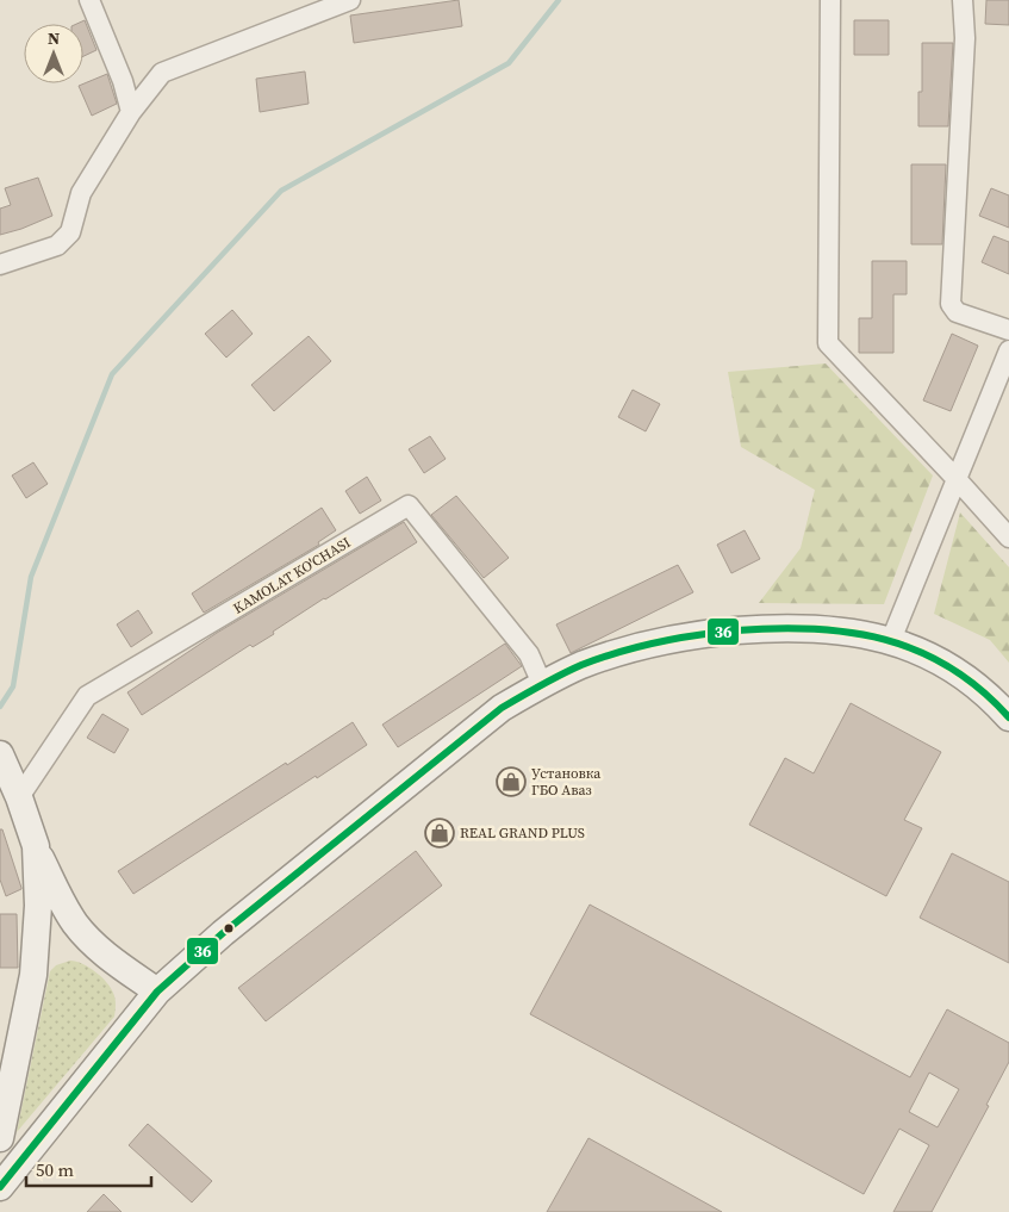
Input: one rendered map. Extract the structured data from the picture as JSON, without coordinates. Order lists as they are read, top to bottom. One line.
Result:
{"streets":{"street":["KAMOLAT KO'CHASI"]},"places":{"shop":["Установка ГБО Аваз","REAL GRAND PLUS"]},"lines":["transit line 36"],"scale_bar":"50 m","north":"top"}
